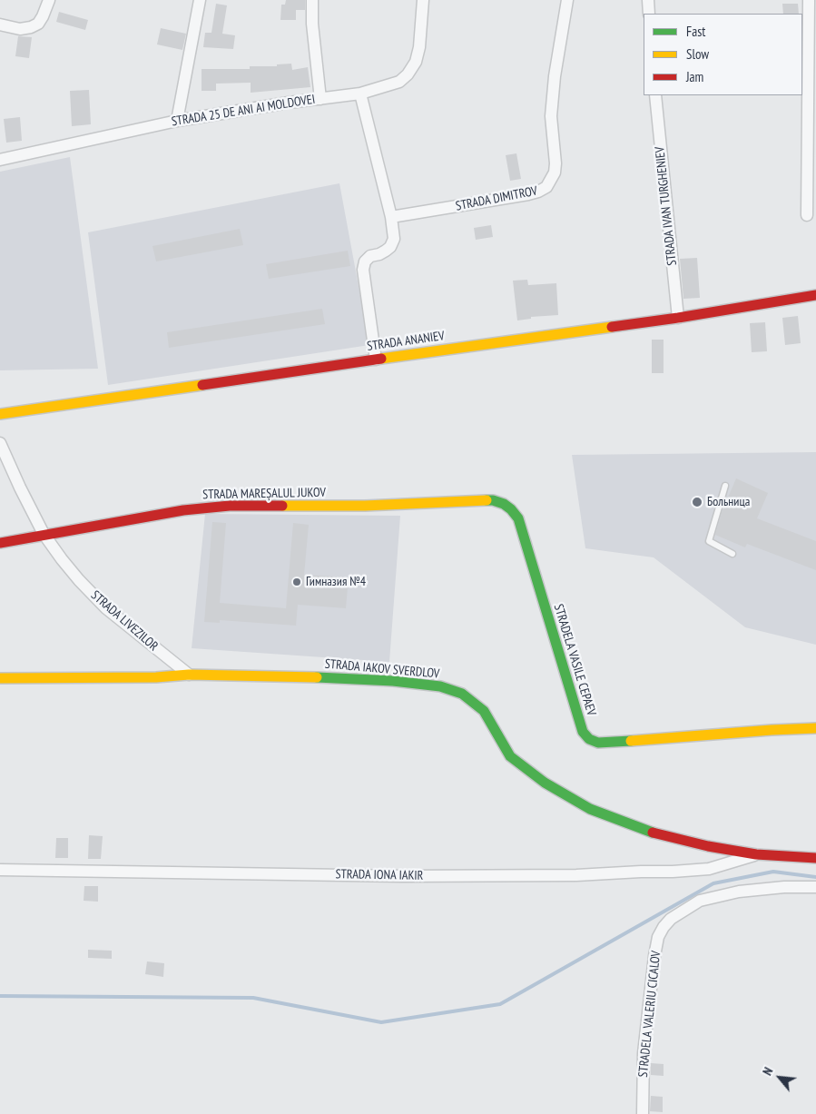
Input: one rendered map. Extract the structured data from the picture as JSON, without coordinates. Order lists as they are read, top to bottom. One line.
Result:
{"streets":{"street":["STRADA 25 DE ANI AI MOLDOVEI","STRADA DIMITROV","STRADA IVAN TURGHENIEV","STRADA ANANIEV","STRADA MAREȘALUL JUKOV","STRADA LIVEZILOR","STRADELA VASILE CEPAEV","STRADA IAKOV SVERDLOV","STRADA IONA IAKIR","STRADELA VALERIU CICALOV"]},"crossings":[["STRADA IVAN TURGHENIEV","STRADA ANANIEV"],["STRADA MAREȘALUL JUKOV","STRADA LIVEZILOR"],["STRADA MAREȘALUL JUKOV","STRADELA VASILE CEPAEV"],["STRADA LIVEZILOR","STRADA IAKOV SVERDLOV"],["STRADA IAKOV SVERDLOV","STRADA IONA IAKIR"]],"places":["Больница","Гимназия №4"],"legend":["Fast","Slow","Jam"],"north":"top left"}
